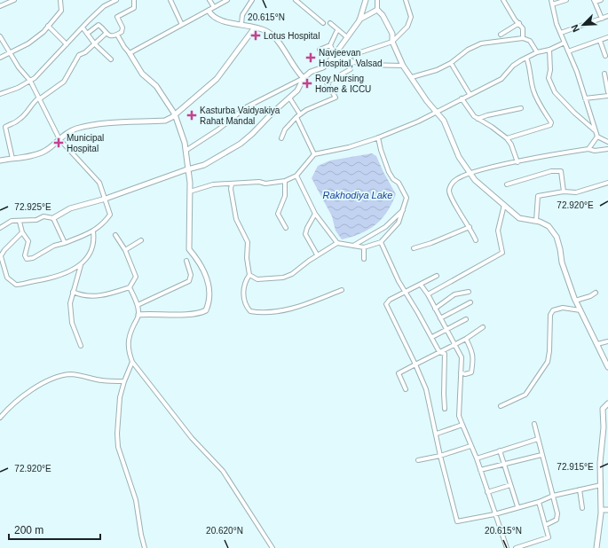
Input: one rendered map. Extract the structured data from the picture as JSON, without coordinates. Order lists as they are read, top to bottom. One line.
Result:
{"water":["Rakhodiya Lake"],"places":{"health":["Lotus Hospital","Navjeevan Hospital, Valsad","Roy Nursing Home & ICCU","Kasturba Vaidyakiya Rahat Mandal","Municipal Hospital"]},"scale_bar":"200 m","north":"bottom left","coordinates":["20.615°N","72.920°E","72.925°E","72.915°E","20.620°N"]}
